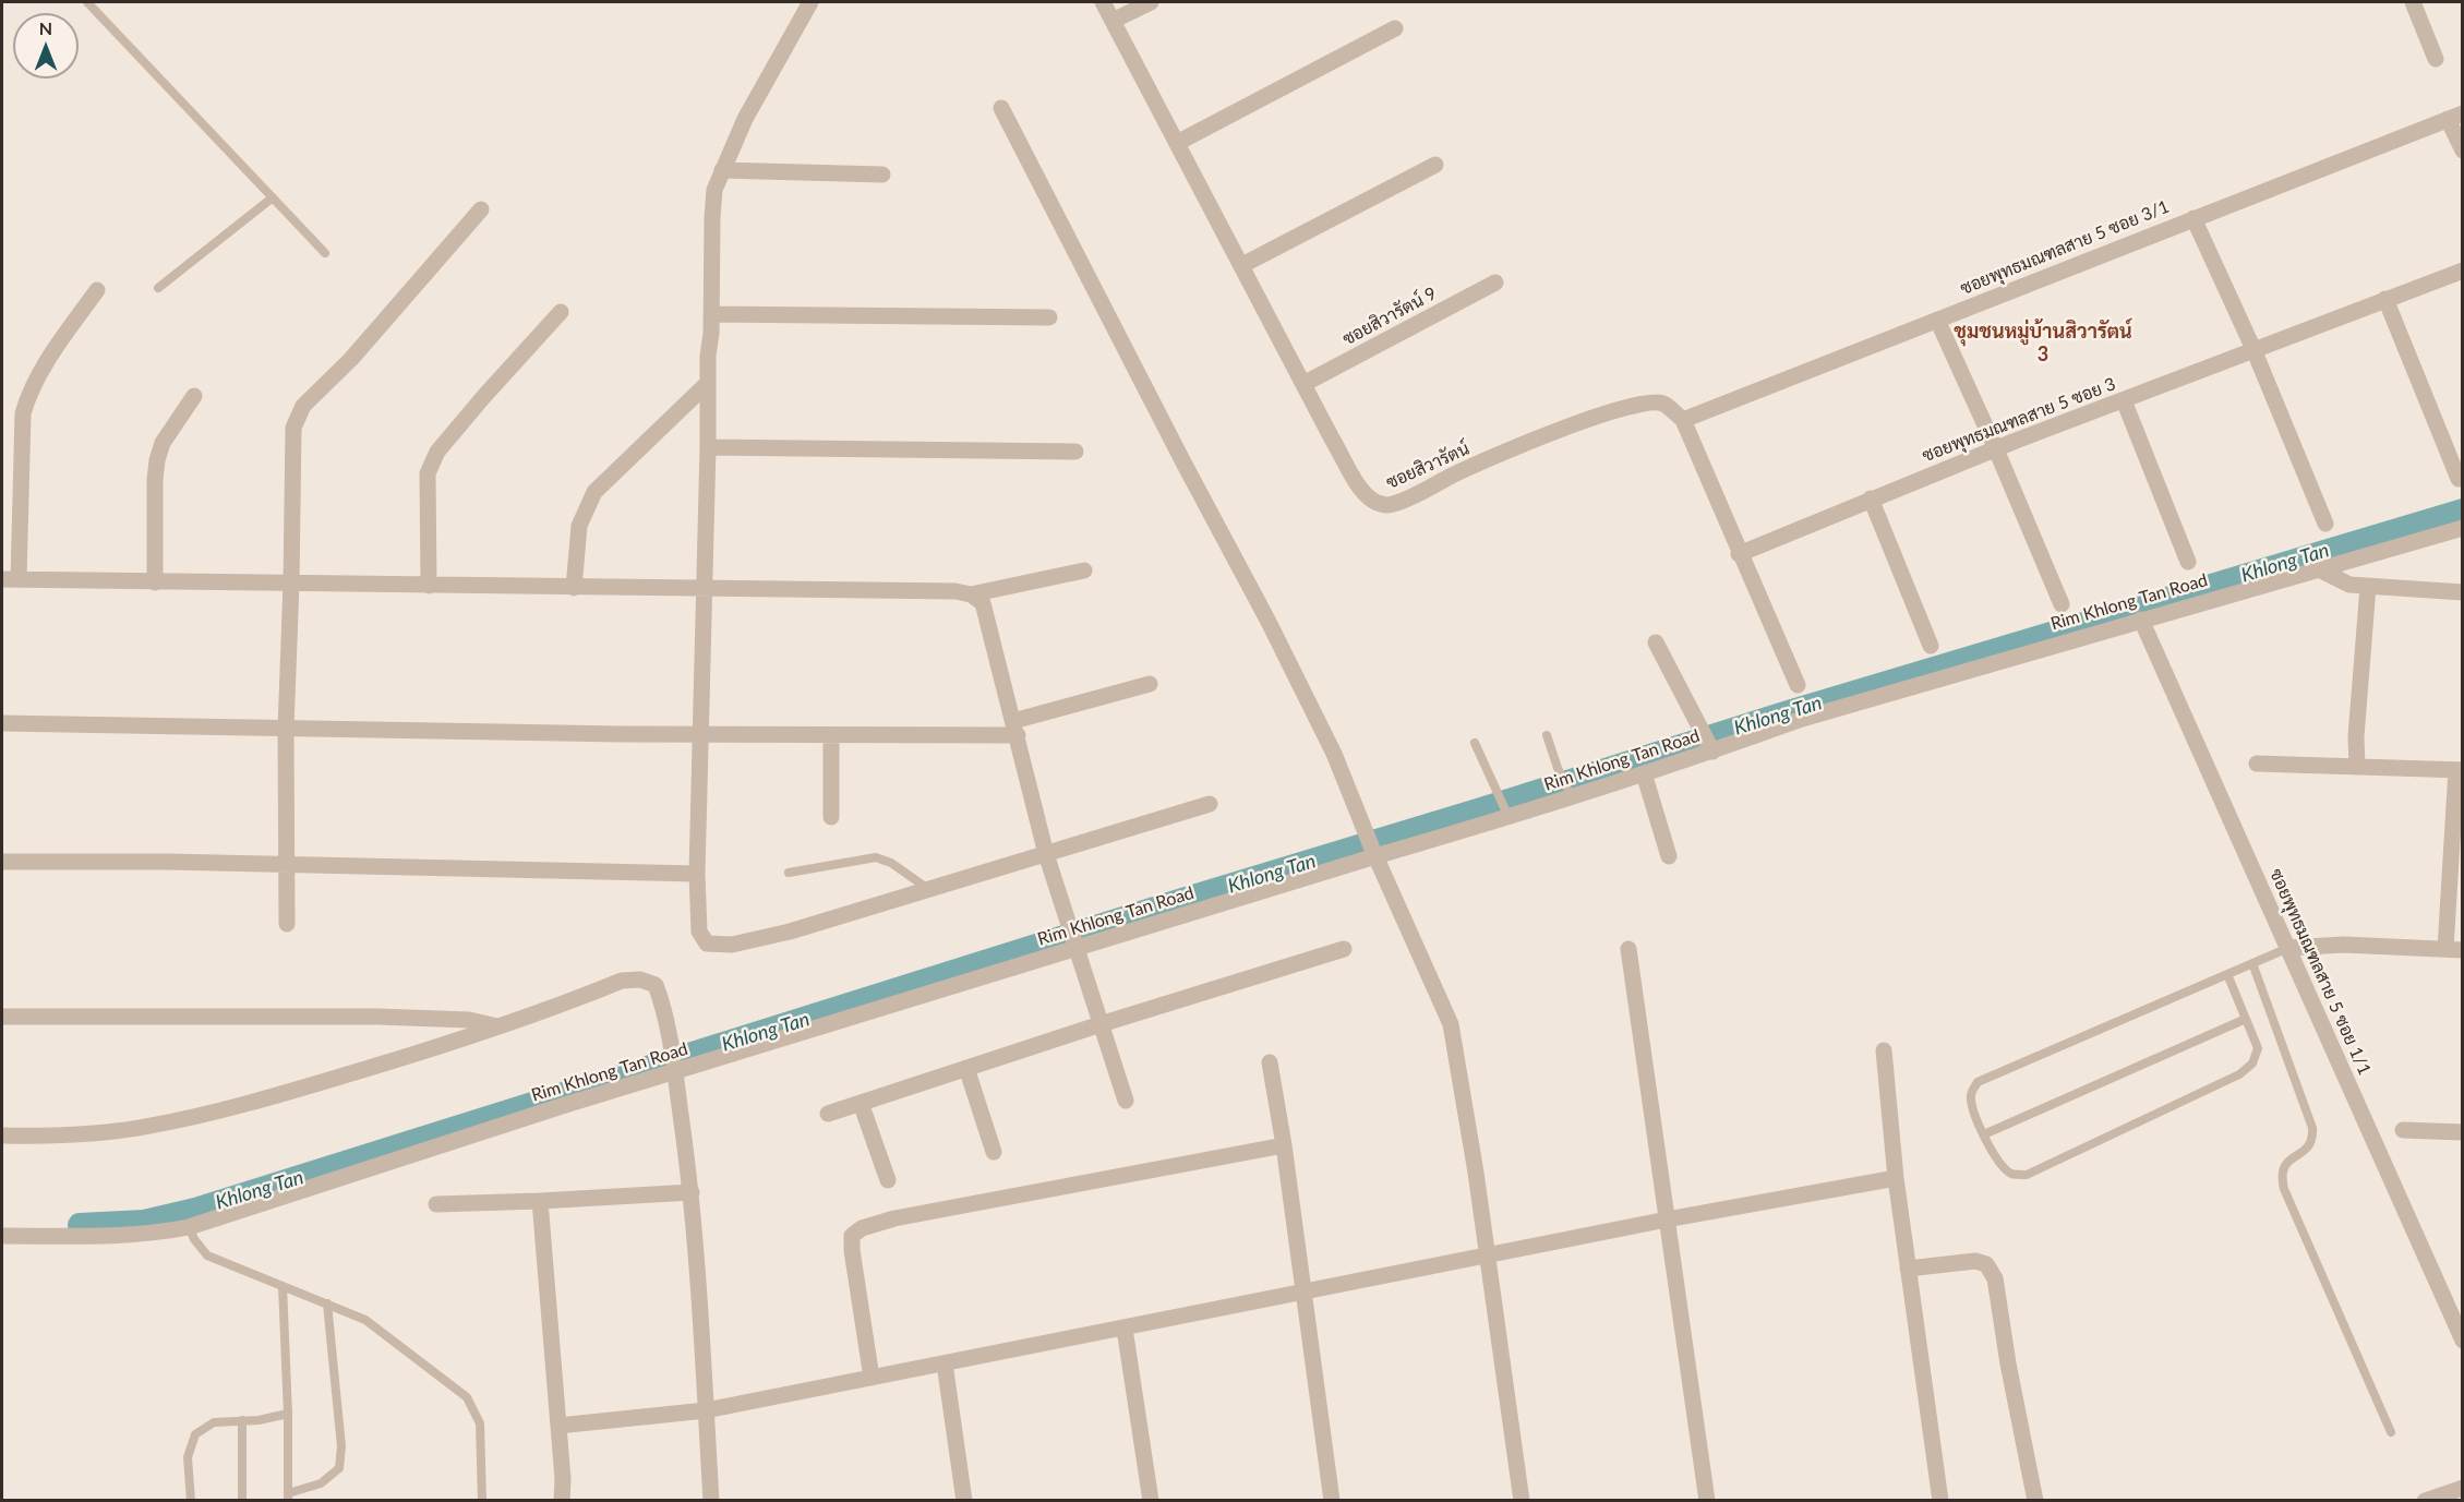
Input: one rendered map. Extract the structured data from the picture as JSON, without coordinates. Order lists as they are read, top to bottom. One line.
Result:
{"streets":{"street":["ซอยพุทธมณฑลสาย 5 ซอย 3/1","ซอยสิวารัตน์ 9","ซอยพุทธมณฑลสาย 5 ซอย 3","ซอยสิวารัตน์","Rim Khlong Tan Road","ซอยพุทธมณฑลสาย 5 ซอย 1/1"]},"crossings":[["ซอยพุทธมณฑลสาย 5 ซอย 3/1","ซอยสิวารัตน์"],["ซอยสิวารัตน์ 9","ซอยสิวารัตน์"],["Rim Khlong Tan Road","ซอยพุทธมณฑลสาย 5 ซอย 1/1"]],"districts":["ชุมชนหมู่บ้านสิวารัตน์ 3"],"water":["Khlong Tan"],"north":"top"}
